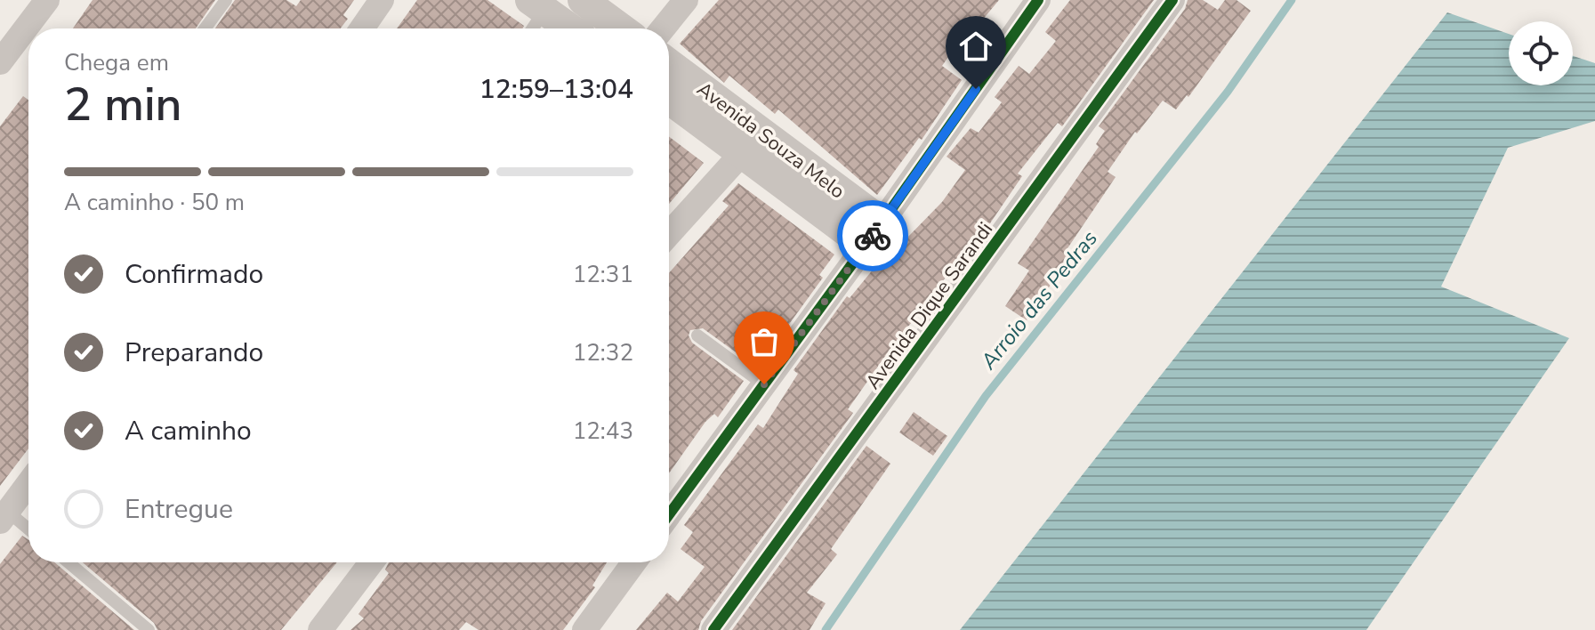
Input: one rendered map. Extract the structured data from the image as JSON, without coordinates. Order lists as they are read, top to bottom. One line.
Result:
{"streets":{"street":["Avenida Souza Melo","Avenida Dique Sarandi"]},"water":["Arroio das Pedras"],"page":{"heading":["2 min","Chega em","12:59–13:04"],"bar":"A caminho · 50 m","list":[["Confirmado","12:31"],["Preparando","12:32"],["A caminho","12:43"],"Entregue"]}}
